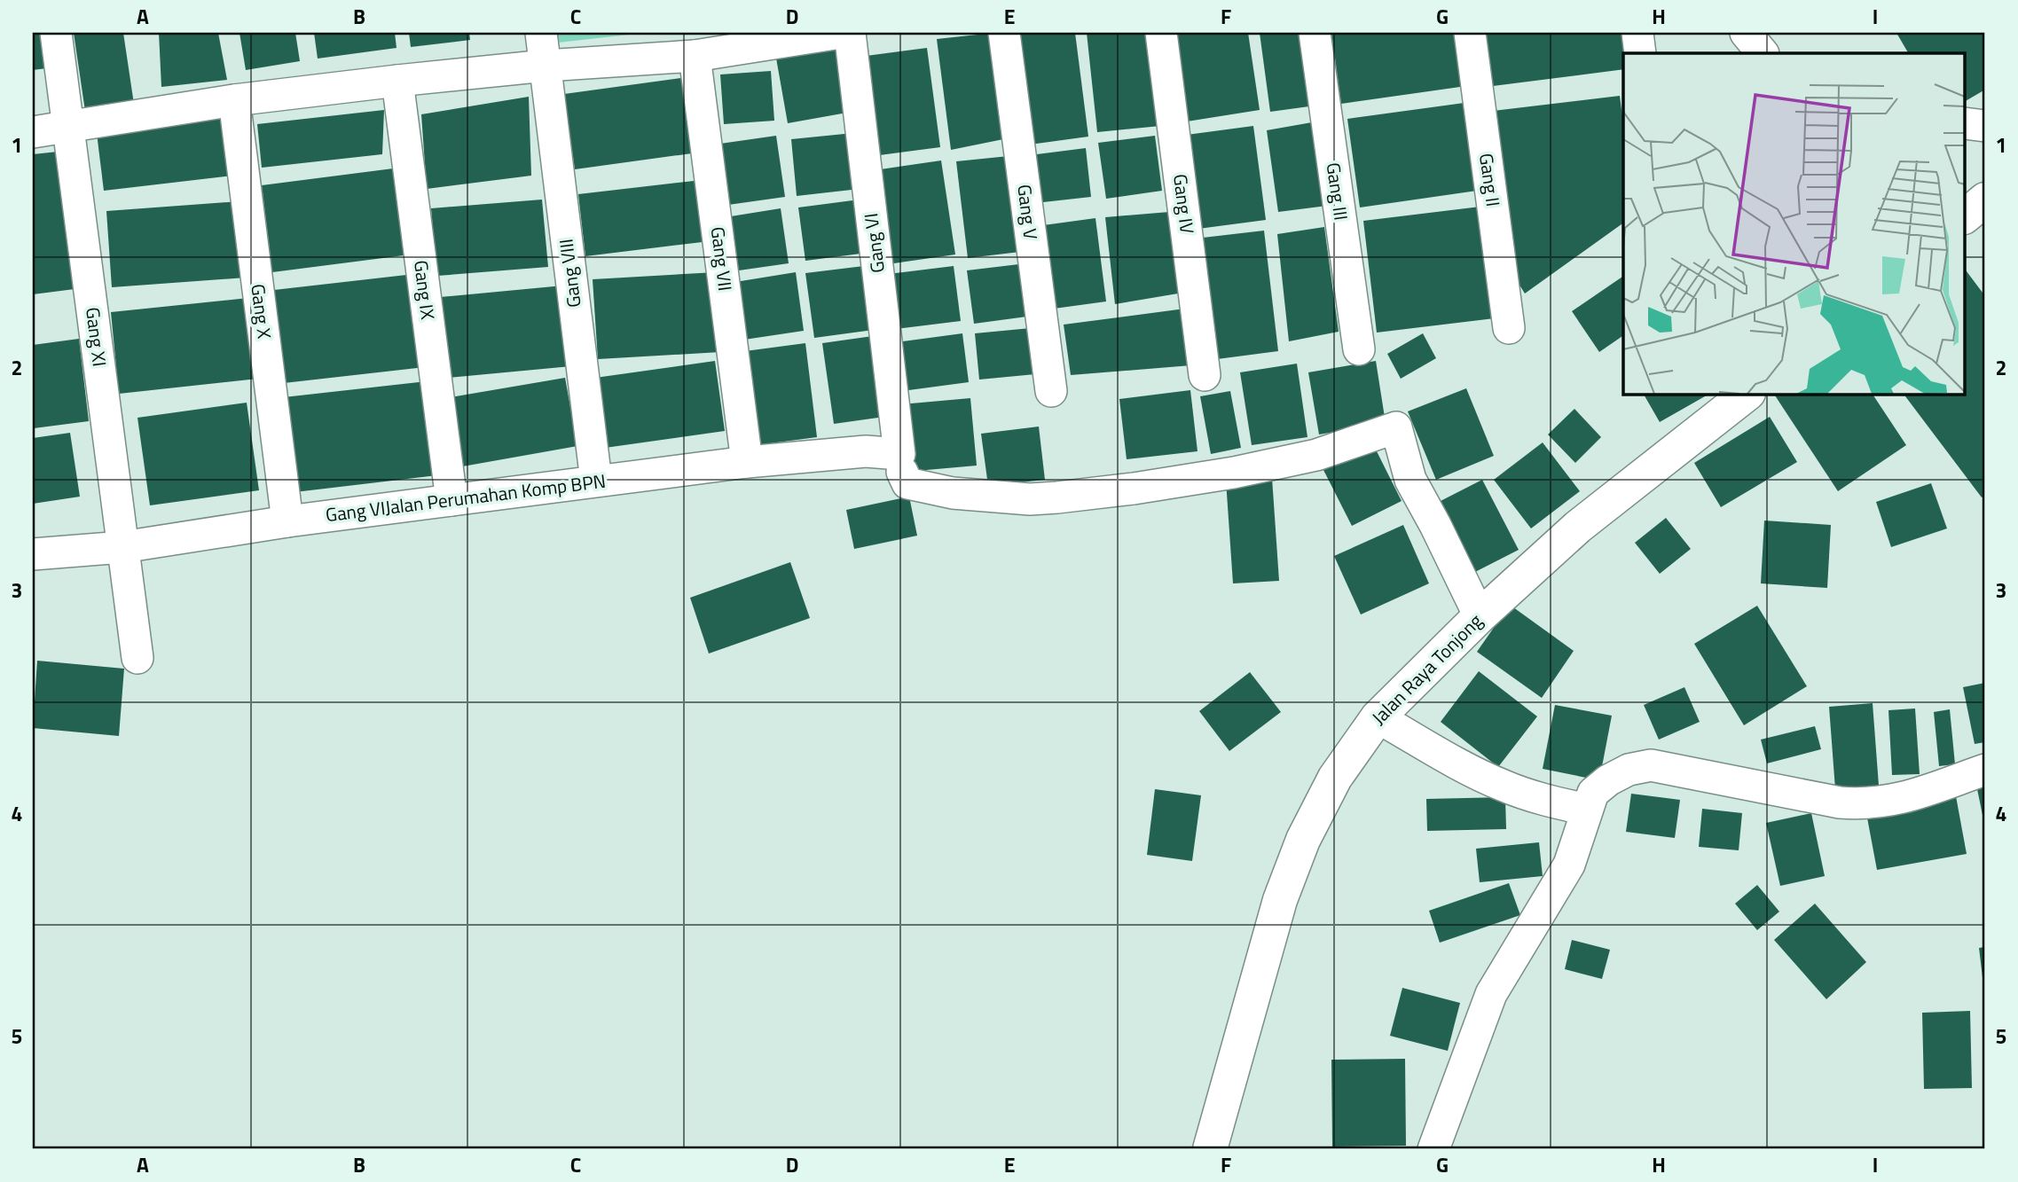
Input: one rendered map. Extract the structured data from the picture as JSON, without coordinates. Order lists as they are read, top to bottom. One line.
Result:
{"streets":{"main road":["Jalan Raya Tonjong"],"street":["Gang II","Gang III","Gang IV","Gang V","Gang VI","Gang VII","Gang VIII","Gang IX","Gang X","Gang XI","Gang VIJalan Perumahan Komp BPN"]},"crossings":[["Gang VI","Gang VIJalan Perumahan Komp BPN"],["Gang VII","Gang VIJalan Perumahan Komp BPN"],["Gang VIII","Gang VIJalan Perumahan Komp BPN"],["Gang IX","Gang VIJalan Perumahan Komp BPN"],["Gang X","Gang VIJalan Perumahan Komp BPN"],["Gang XI","Gang VIJalan Perumahan Komp BPN"]],"grid":{"columns":["A","B","C","D","E","F","G","H","I"],"rows":["1","2","3","4","5"]}}
